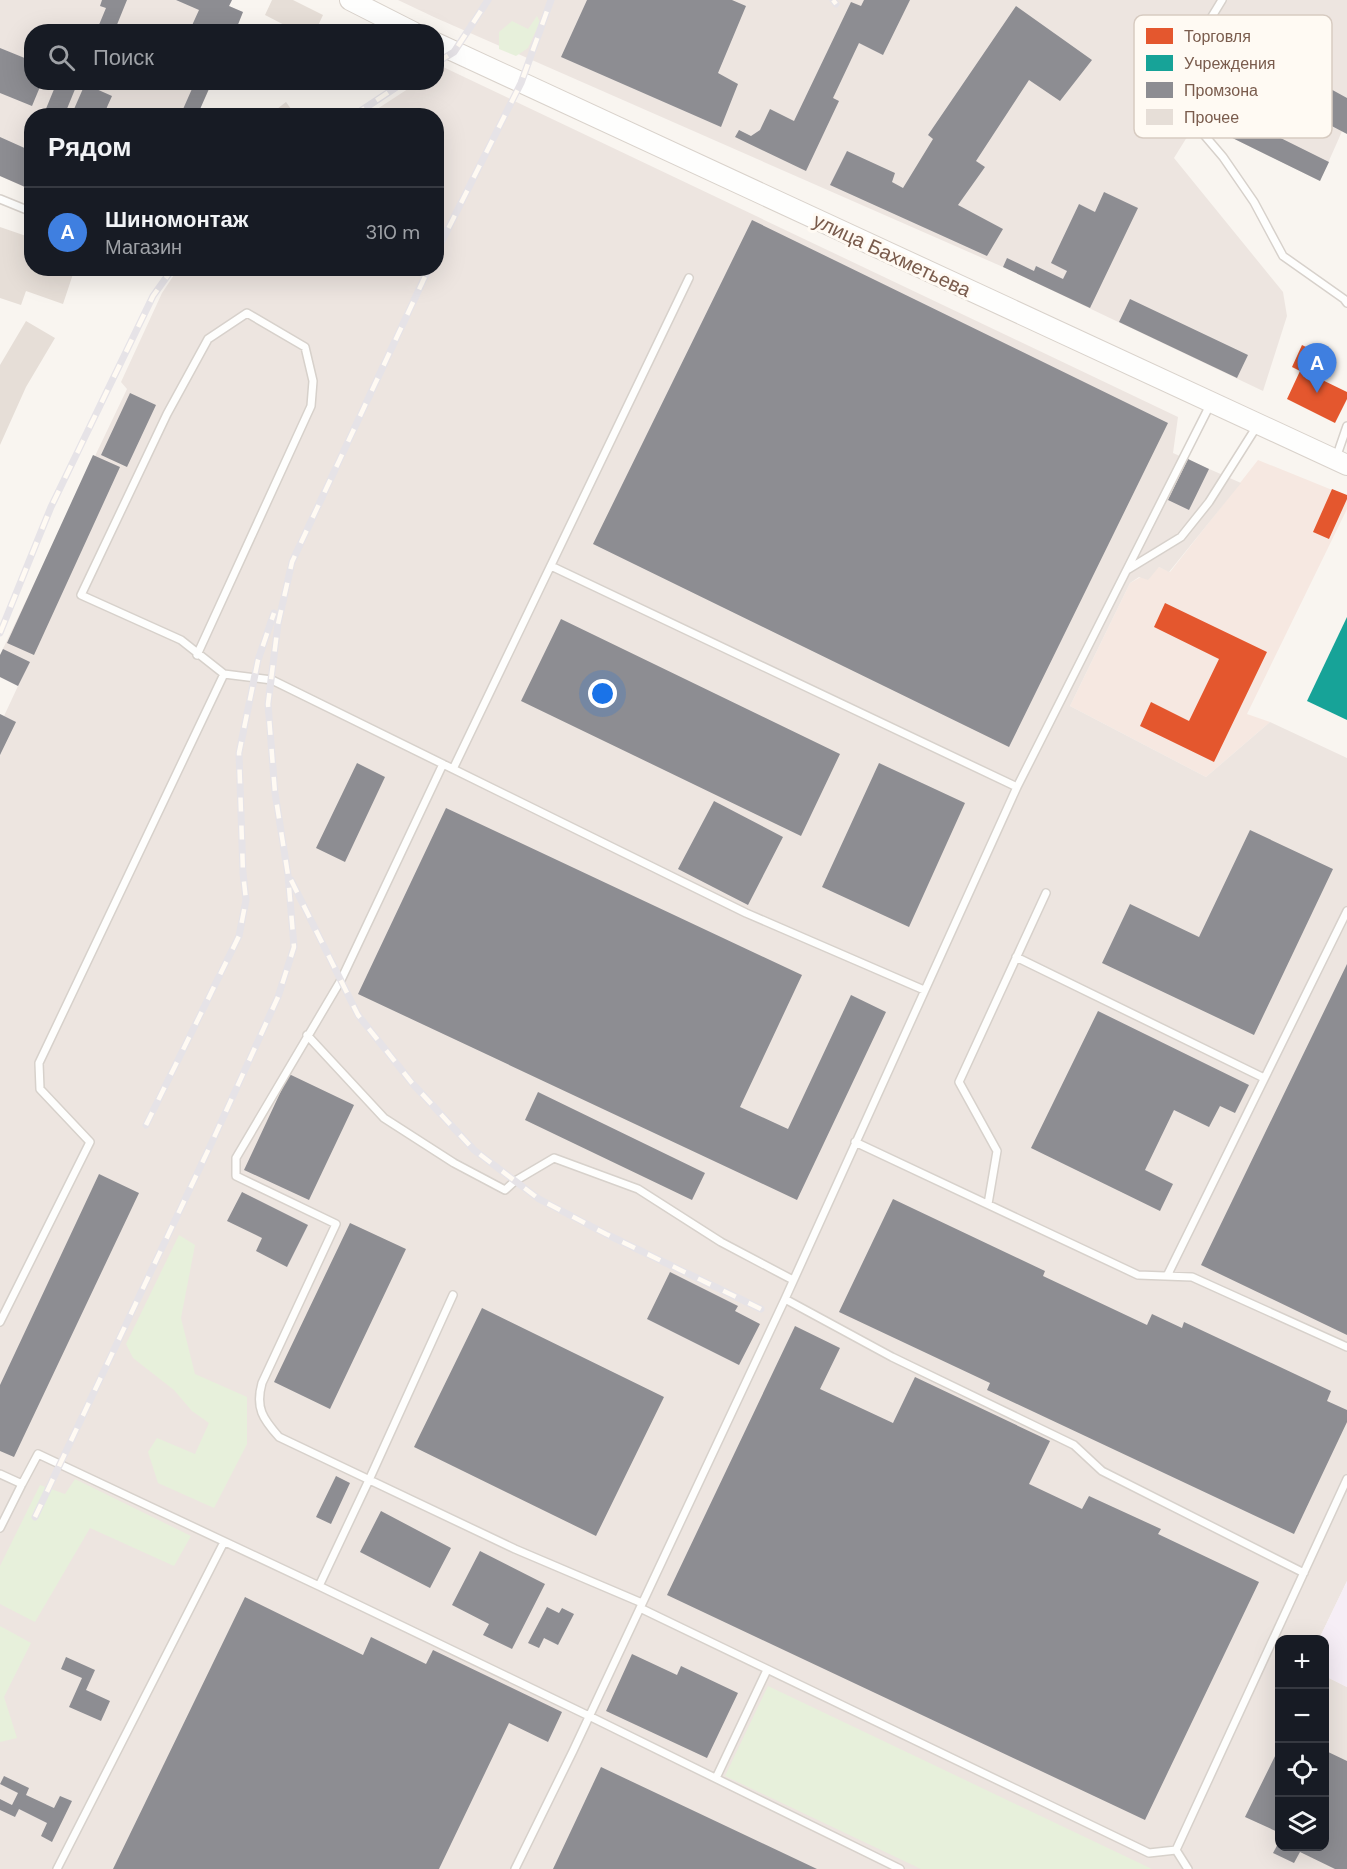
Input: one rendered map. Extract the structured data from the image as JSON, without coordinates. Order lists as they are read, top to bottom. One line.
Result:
{"streets":{"street":["улица Бахметьева"]},"legend":["Торговля","Учреждения","Промзона","Прочее"],"page":{"search":"Поиск","heading":"Рядом","list":[{"mark":"A","name":"Шиномонтаж","note":"Магазин","value":"310 m"}],"pins":"A","map_buttons":["+","−"]}}
